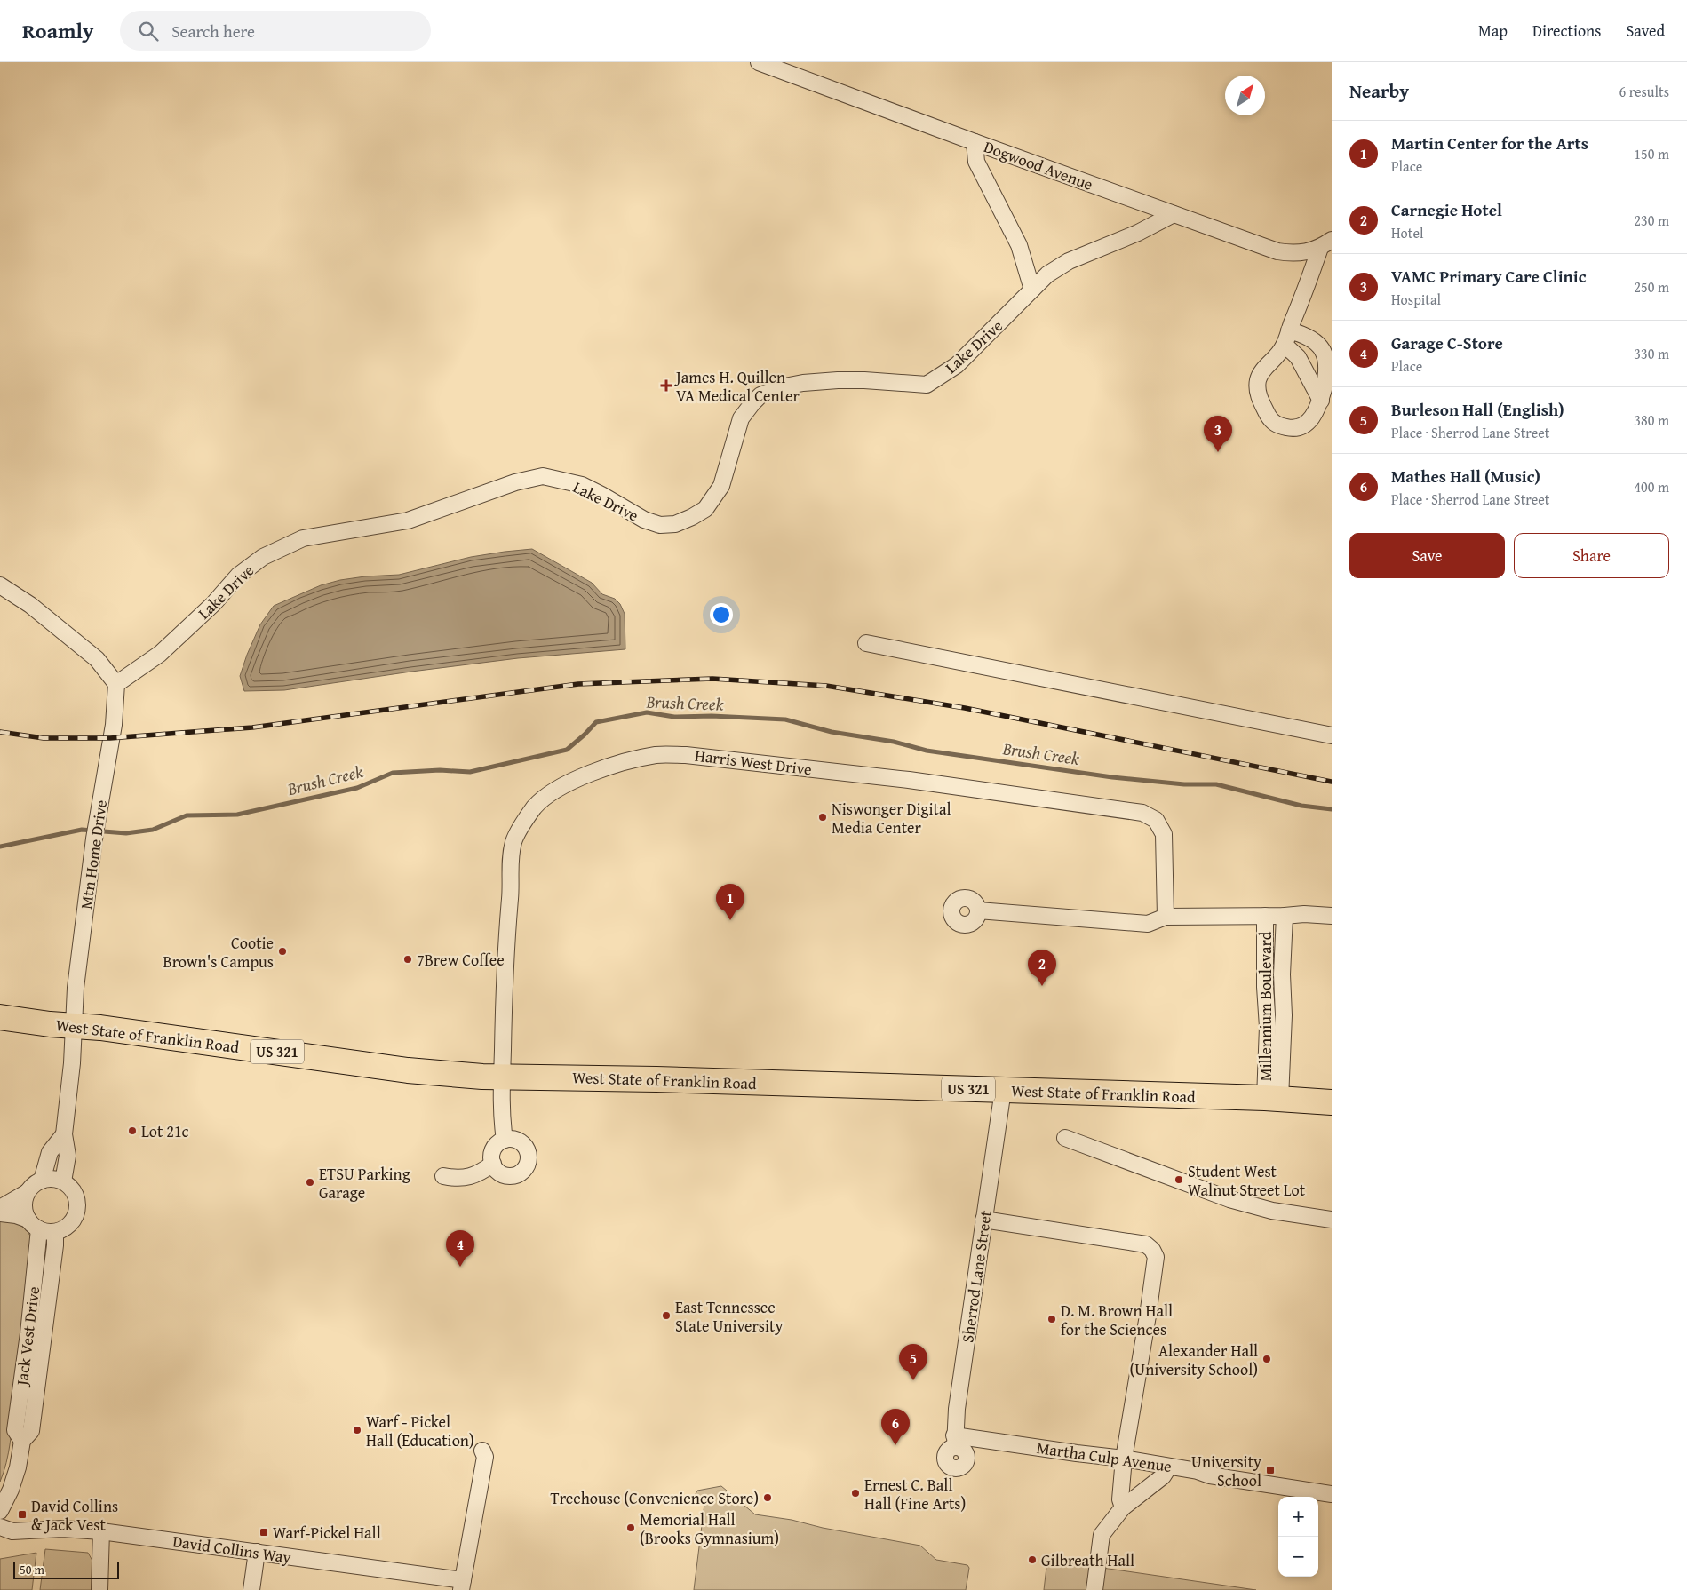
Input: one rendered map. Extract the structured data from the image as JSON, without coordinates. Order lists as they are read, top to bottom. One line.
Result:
{"streets":{"highway":["West State of Franklin Road","US 321"],"street":["Dogwood Avenue","Lake Drive","Harris West Drive","Mtn Home Drive","Millennium Boulevard","Sherrod Lane Street","Jack Vest Drive","Martha Culp Avenue","David Collins Way"]},"crossings":[["Dogwood Avenue","Lake Drive"],["Lake Drive","Mtn Home Drive"],["Harris West Drive","West State of Franklin Road"],["Mtn Home Drive","West State of Franklin Road"],["Millennium Boulevard","West State of Franklin Road"],["West State of Franklin Road","Sherrod Lane Street"],["Sherrod Lane Street","Martha Culp Avenue"]],"water":["Brush Creek"],"places":{"health":["James H. Quillen VA Medical Center"],"other":["Niswonger Digital Media Center","Cootie Brown's Campus","7Brew Coffee","Lot 21c","Student West Walnut Street Lot","ETSU Parking Garage","East Tennessee State University","D. M. Brown Hall for the Sciences","Alexander Hall (University School)","Warf - Pickel Hall (Education)","Ernest C. Ball Hall (Fine Arts)","Treehouse (Convenience Store)","Memorial Hall (Brooks Gymnasium)","Gilbreath Hall"],"transit":["University School","David Collins & Jack Vest","Warf-Pickel Hall"]},"scale_bar":"50 m","north":"top right","page":{"header":"Roamly","search":"Search here","nav":["Map","Directions","Saved"],"heading":["Nearby","6 results"],"list":[{"mark":"1","name":"Martin Center for the Arts","note":"Place","value":"150 m"},{"mark":"2","name":"Carnegie Hotel","note":"Hotel","value":"230 m"},{"mark":"3","name":"VAMC Primary Care Clinic","note":"Hospital","value":"250 m"},{"mark":"4","name":"Garage C-Store","note":"Place","value":"330 m"},{"mark":"5","name":"Burleson Hall (English)","note":"Place · Sherrod Lane Street","value":"380 m"},{"mark":"6","name":"Mathes Hall (Music)","note":"Place · Sherrod Lane Street","value":"400 m"}],"pins":["3","1","2","4","5","6"],"buttons":["Save","Share"],"map_buttons":["+","−"],"scale":"50 m"}}
